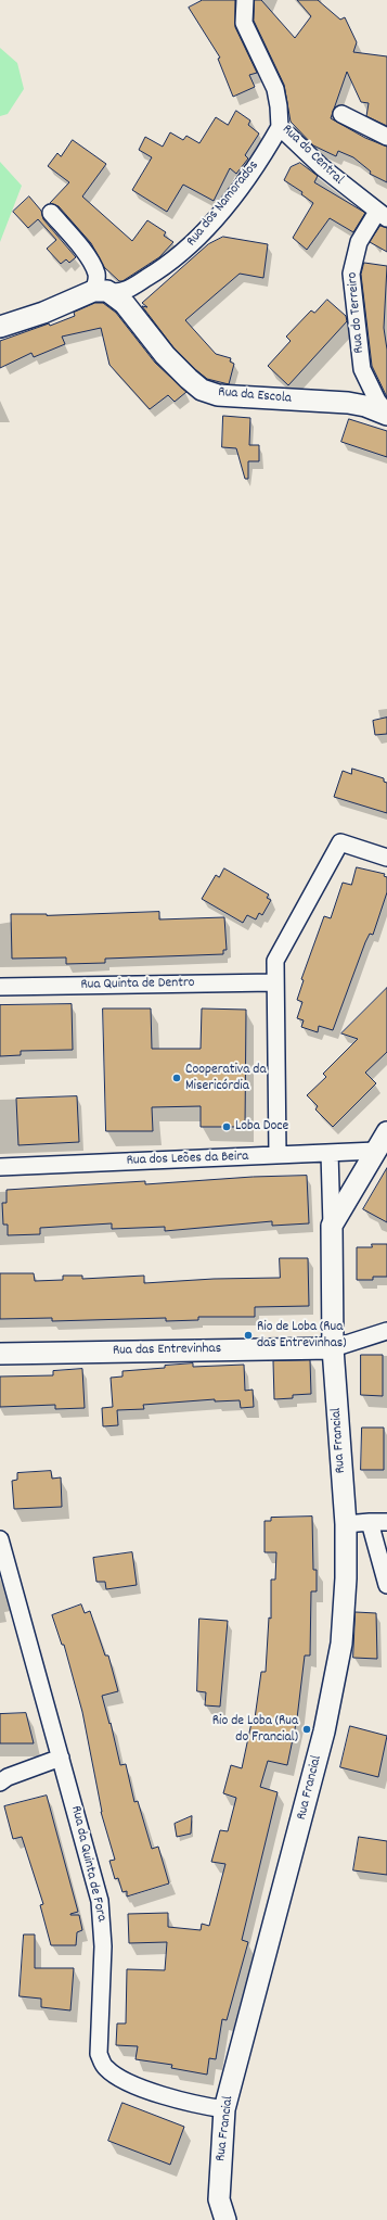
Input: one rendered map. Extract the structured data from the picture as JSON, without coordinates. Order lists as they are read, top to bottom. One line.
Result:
{"streets":{"street":["Rua do Central","Rua dos Namorados","Rua do Terreiro","Rua da Escola","Rua Quinta de Dentro","Rua dos Leões da Beira","Rua das Entrevinhas","Rua Francial","Rua da Quinta de Fora"]},"crossings":[["Rua do Central","Rua dos Namorados"],["Rua do Central","Rua do Terreiro"],["Rua dos Namorados","Rua da Escola"],["Rua do Terreiro","Rua da Escola"],["Rua das Entrevinhas","Rua Francial"],["Rua Francial","Rua da Quinta de Fora"]],"places":["Cooperativa da Misericórdia","Loba Doce","Rio de Loba (Rua das Entrevinhas)","Rio de Loba (Rua do Francial)"]}
